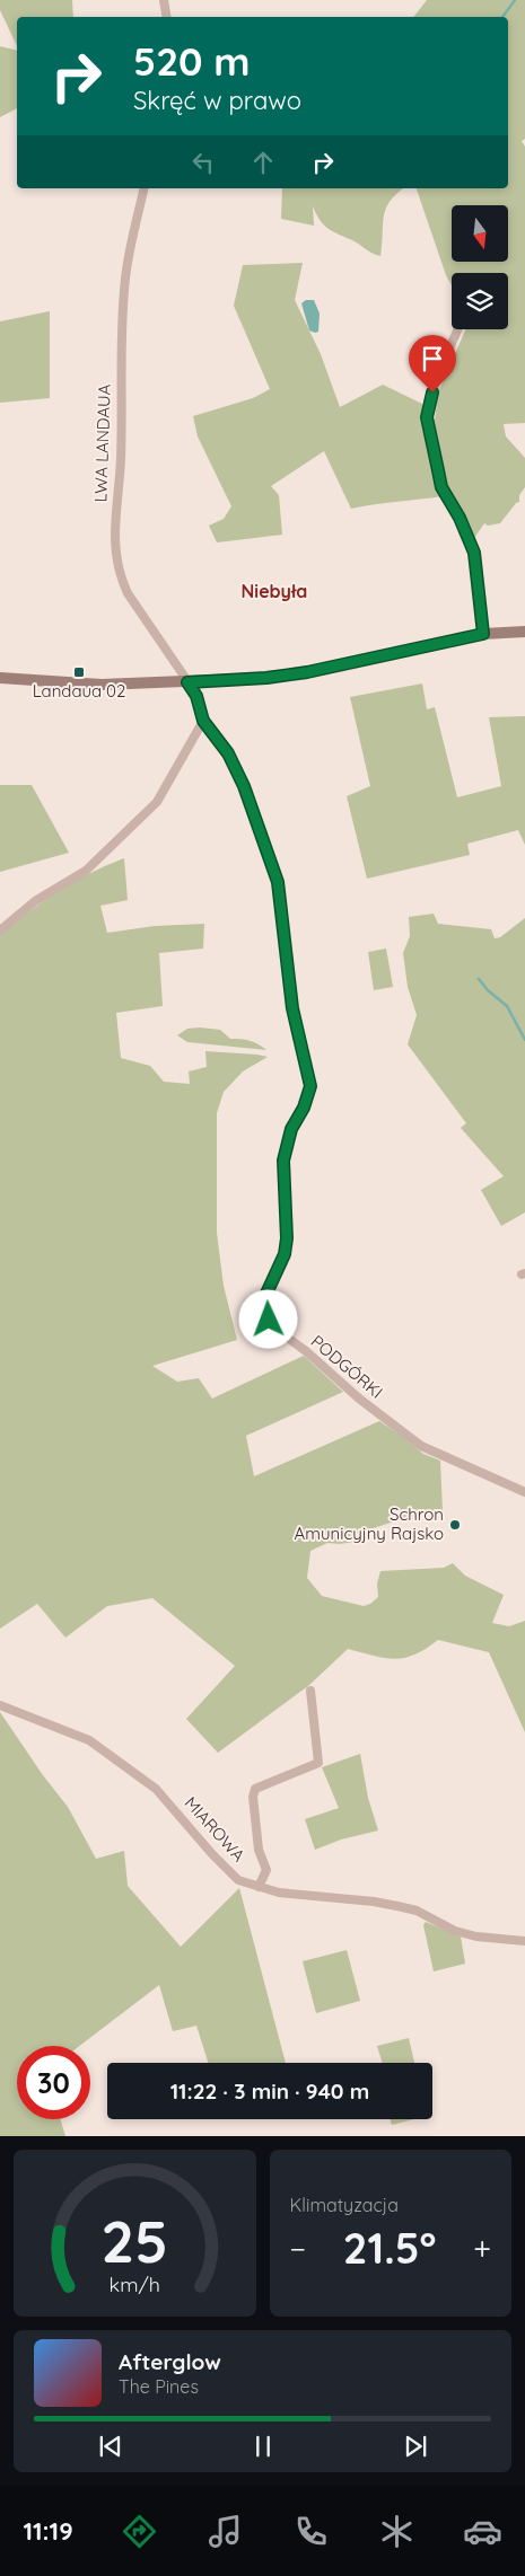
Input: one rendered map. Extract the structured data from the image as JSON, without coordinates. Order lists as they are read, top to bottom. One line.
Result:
{"streets":{"street":["LWA LANDAUA","PODGÓRKI","MIAROWA"]},"crossings":[["LWA LANDAUA","PODGÓRKI"]],"districts":["Niebyła"],"places":{"transit":["Landaua 02"],"other":["Schron Amunicyjny Rajsko"]},"north":"bottom","page":{"turn":["520 m","Skręć w prawo"],"limit":"30","trip":"11:22 · 3 min · 940 m","tile":"Klimatyzacja","heat":["−","21.5°","+"],"song":["Afterglow","The Pines"],"tabs":"11:19","gauge":["25","km/h"]}}
